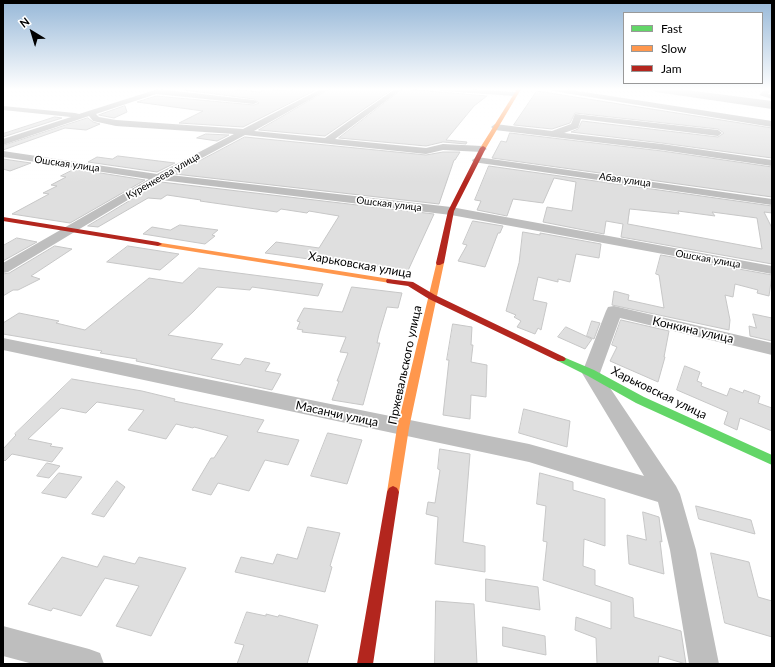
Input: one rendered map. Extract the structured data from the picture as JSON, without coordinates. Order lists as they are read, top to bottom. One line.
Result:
{"streets":{"main road":["Харьковская улица","Пржевальского улица"],"street":["Ошская улица","Куренкеева улица","Абая улица","Конкина улица","Масанчи улица"]},"crossings":[["Ошская улица","Куренкеева улица"],["Ошская улица","Пржевальского улица"],["Куренкеева улица","Харьковская улица"],["Абая улица","Пржевальского улица"],["Харьковская улица","Конкина улица"],["Харьковская улица","Пржевальского улица"],["Пржевальского улица","Масанчи улица"]],"legend":["Fast","Slow","Jam"],"north":"top left"}
